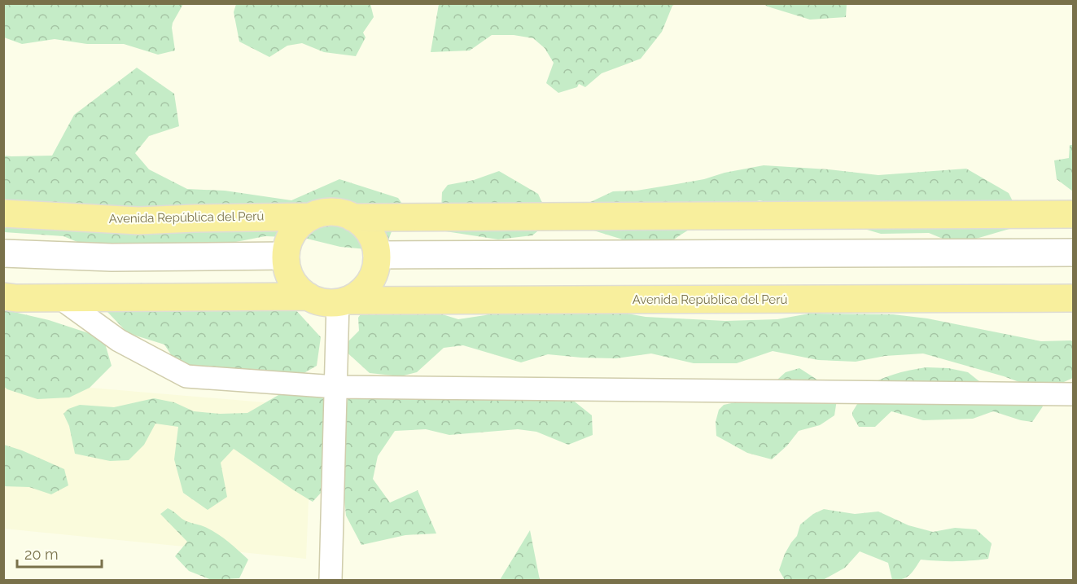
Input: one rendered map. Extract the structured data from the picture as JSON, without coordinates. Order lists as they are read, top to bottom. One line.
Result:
{"streets":{"highway":["Avenida República del Perú"]},"scale_bar":"20 m"}
